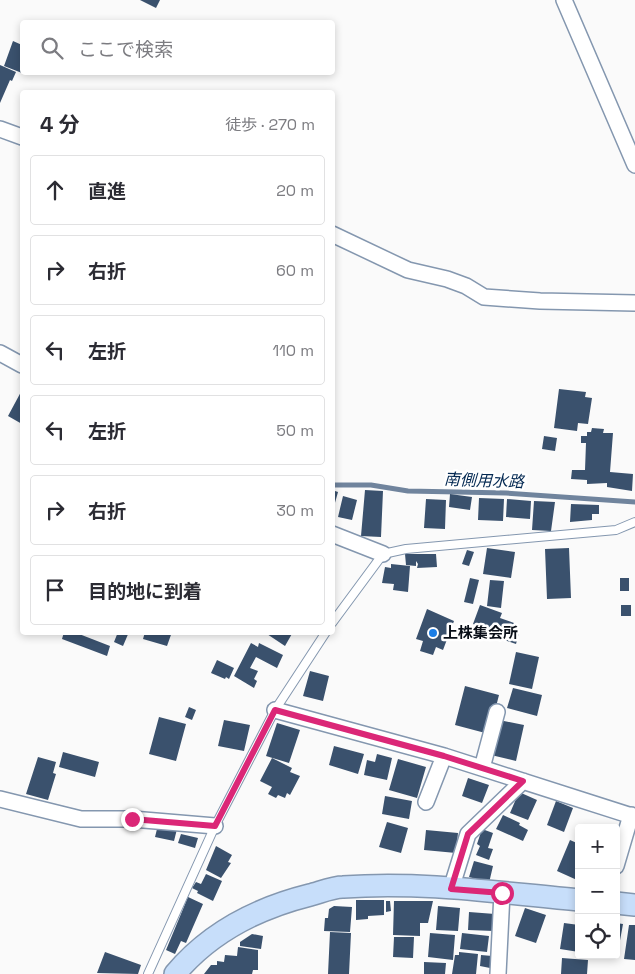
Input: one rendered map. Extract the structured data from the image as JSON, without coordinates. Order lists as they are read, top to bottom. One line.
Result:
{"water":["南側用水路"],"places":["上株集会所"],"page":{"search":"ここで検索","heading":["4 分","徒歩 · 270 m"],"list":[["直進","20 m"],["右折","60 m"],["左折","110 m"],["左折","50 m"],["右折","30 m"],"目的地に到着"],"map_buttons":["+","−"]}}
